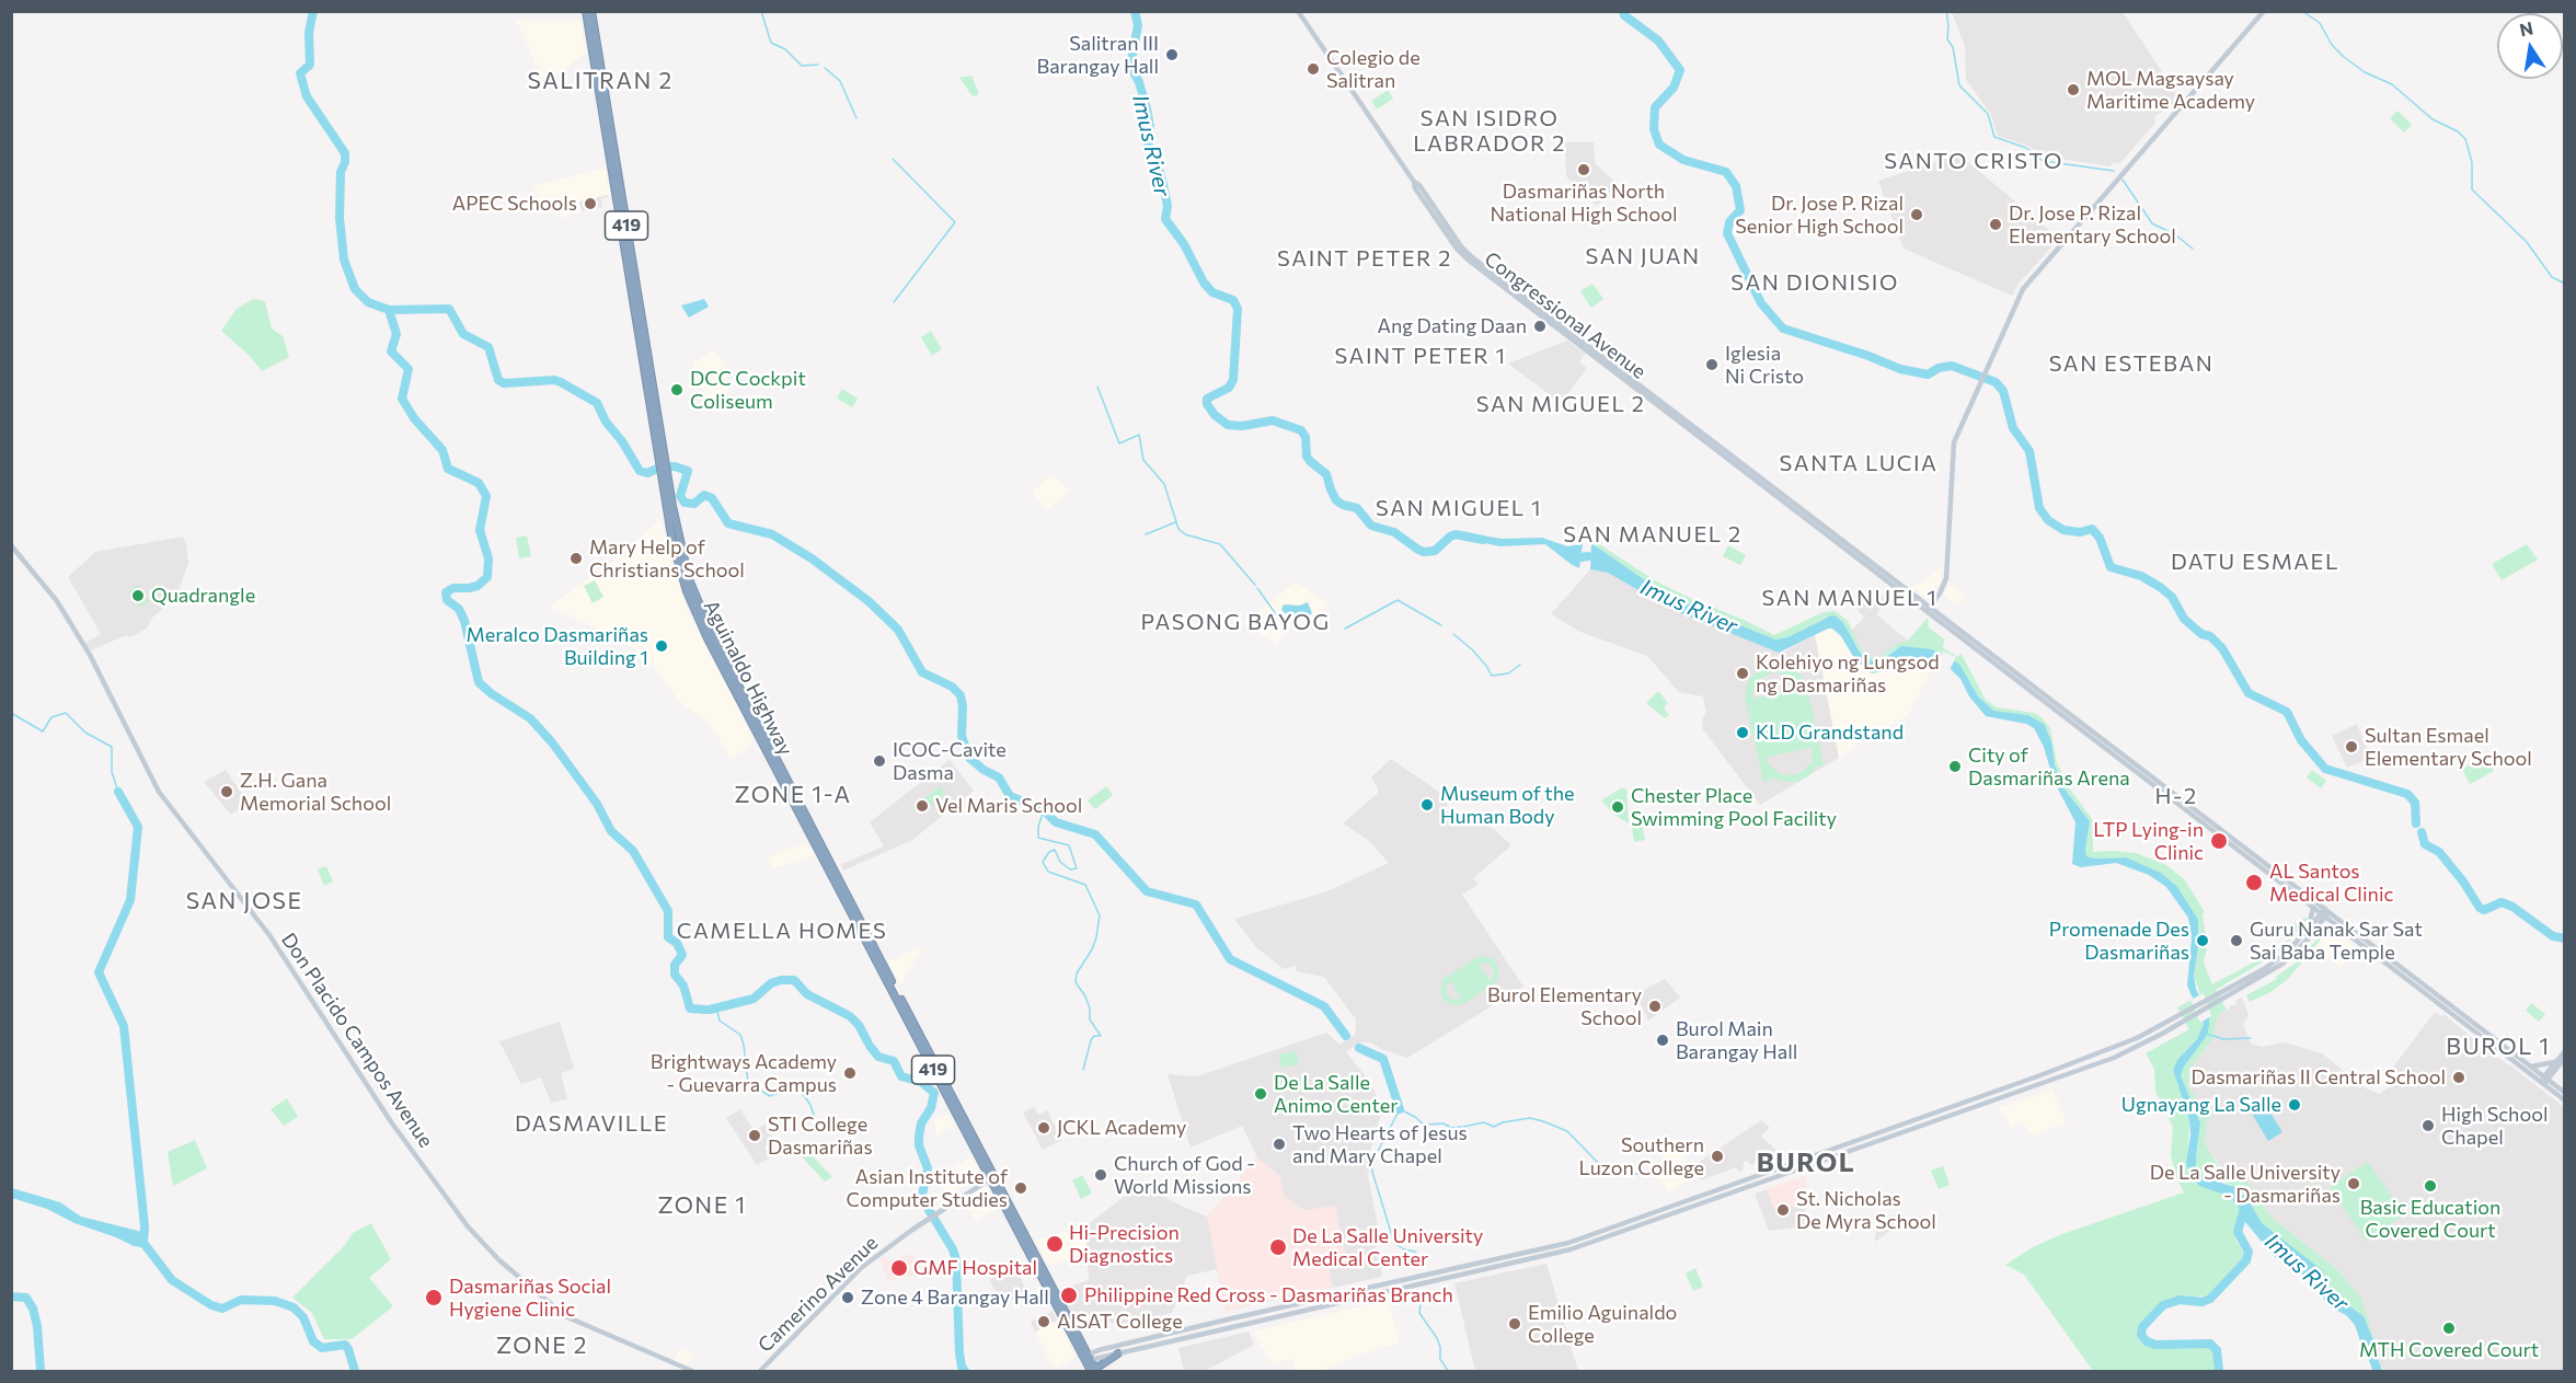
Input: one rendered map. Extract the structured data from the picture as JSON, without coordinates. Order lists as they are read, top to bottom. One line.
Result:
{"streets":{"highway":["419","Aguinaldo Highway"],"main road":["Congressional Avenue","Don Placido Campos Avenue","Camerino Avenue"]},"crossings":[["Aguinaldo Highway","Camerino Avenue"]],"districts":["SALITRAN 2","SAN ISIDRO LABRADOR 2","SANTO CRISTO","SAN JUAN","SAINT PETER 2","SAN DIONISIO","SAINT PETER 1","SAN ESTEBAN","SAN MIGUEL 2","SANTA LUCIA","SAN MIGUEL 1","SAN MANUEL 2","DATU ESMAEL","SAN MANUEL 1","PASONG BAYOG","ZONE 1-A","H-2","SAN JOSE","CAMELLA HOMES","BUROL 1","DASMAVILLE","BUROL","ZONE 1","ZONE 2"],"water":["Imus River"],"places":["Salitran III Barangay Hall","Colegio de Salitran","MOL Magsaysay Maritime Academy","Dasmariñas North National High School","APEC Schools","Dr. Jose P. Rizal Senior High School","Dr. Jose P. Rizal Elementary School","Ang Dating Daan","Iglesia Ni Cristo","DCC Cockpit Coliseum","Mary Help of Christians School","Quadrangle","Meralco Dasmariñas Building 1","Kolehiyo ng Lungsod ng Dasmariñas","KLD Grandstand","Sultan Esmael Elementary School","ICOC-Cavite Dasma","City of Dasmariñas Arena","Z.H. Gana Memorial School","Museum of the Human Body","Vel Maris School","Chester Place Swimming Pool Facility","LTP Lying-in Clinic","AL Santos Medical Clinic","Promenade Des Dasmariñas","Guru Nanak Sar Sat Sai Baba Temple","Burol Elementary School","Burol Main Barangay Hall","Brightways Academy - Guevarra Campus","Dasmariñas II Central School","De La Salle Animo Center","Ugnayang La Salle","High School Chapel","JCKL Academy","STI College Dasmariñas","Two Hearts of Jesus and Mary Chapel","Southern Luzon College","Church of God - World Missions","De La Salle University - Dasmariñas","Basic Education Covered Court","Asian Institute of Computer Studies","St. Nicholas De Myra School","Hi-Precision Diagnostics","De La Salle University Medical Center","GMF Hospital","Philippine Red Cross - Dasmariñas Branch","Dasmariñas Social Hygiene Clinic","Zone 4 Barangay Hall","AISAT College","Emilio Aguinaldo College","MTH Covered Court"],"north":"top"}
